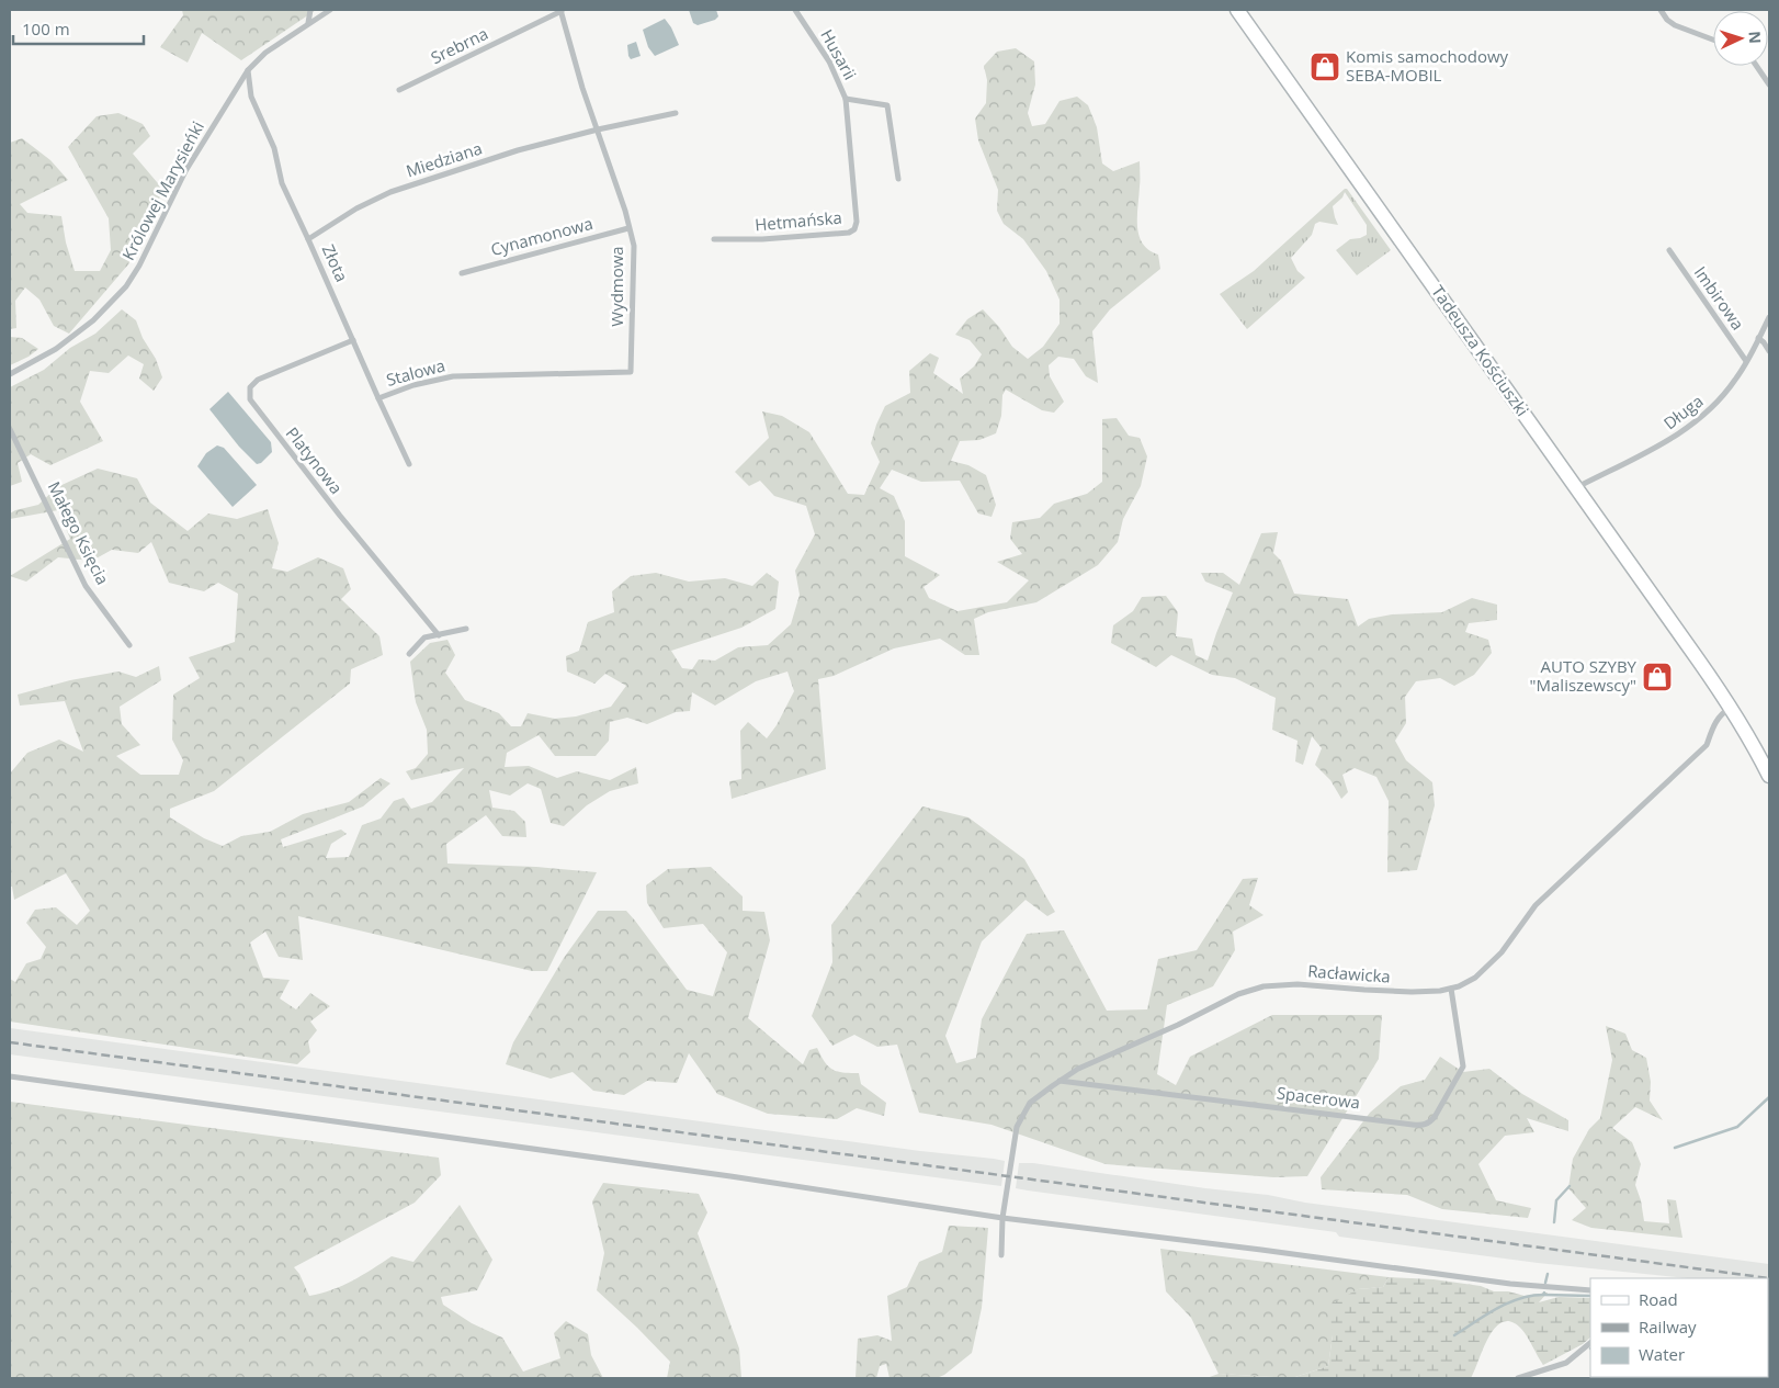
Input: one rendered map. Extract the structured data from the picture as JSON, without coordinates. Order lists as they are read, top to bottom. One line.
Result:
{"streets":{"main road":["Tadeusza Kościuszki"],"street":["Srebrna","Husarii","Miedziana","Królowej Marysieńki","Hetmańska","Cynamonowa","Złota","Wydmowa","Imbirowa","Stalowa","Długa","Platynowa","Małego Księcia","Racławicka","Spacerowa"]},"crossings":[["Srebrna","Wydmowa"],["Husarii","Hetmańska"],["Miedziana","Złota"],["Miedziana","Wydmowa"],["Królowej Marysieńki","Złota"],["Cynamonowa","Wydmowa"],["Złota","Stalowa"],["Złota","Platynowa"],["Wydmowa","Stalowa"],["Imbirowa","Długa"],["Tadeusza Kościuszki","Długa"],["Tadeusza Kościuszki","Racławicka"],["Racławicka","Spacerowa"]],"places":{"shop":["Komis samochodowy SEBA-MOBIL","AUTO SZYBY \"Maliszewscy\""]},"legend":["Road","Railway","Water"],"scale_bar":"100 m","north":"right"}
